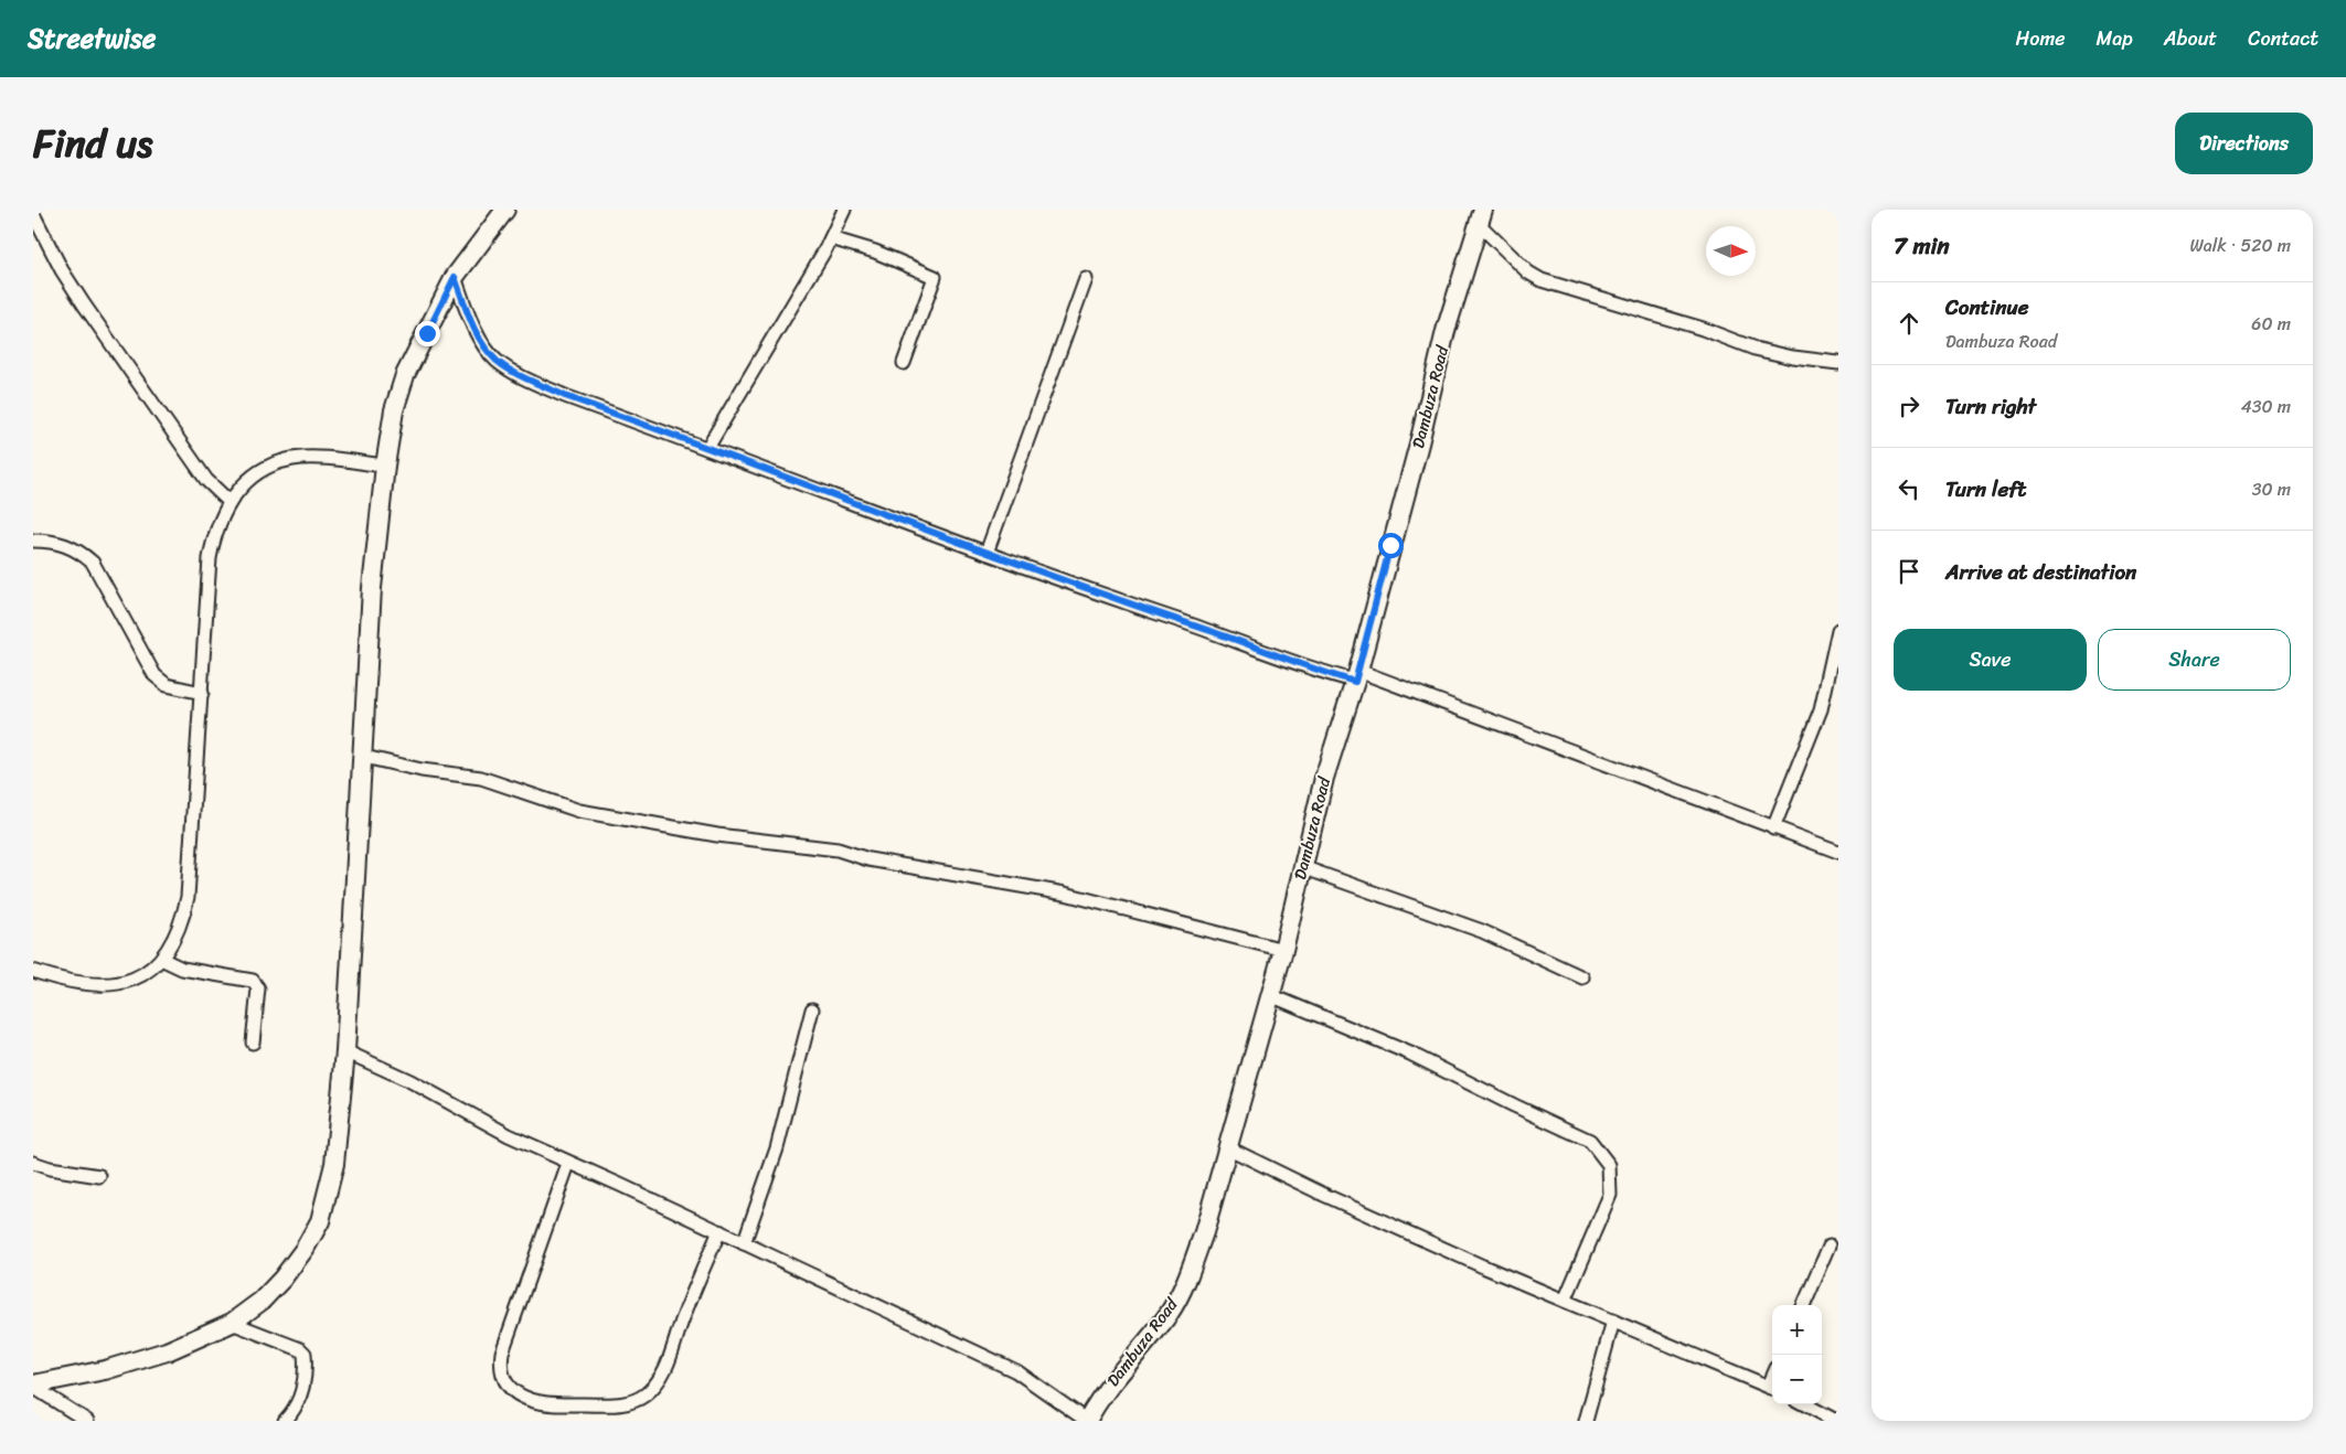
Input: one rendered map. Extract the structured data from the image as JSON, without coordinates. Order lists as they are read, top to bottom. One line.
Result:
{"streets":{"street":["Dambuza Road"]},"north":"right","page":{"header":"Streetwise","nav":["Home","Map","About","Contact"],"title":"Find us","buttons":["Directions",["Save","Share"]],"heading":["7 min","Walk · 520 m"],"list":[["Continue","Dambuza Road","60 m"],["Turn right","430 m"],["Turn left","30 m"],"Arrive at destination"],"map_buttons":["+","−"]}}
